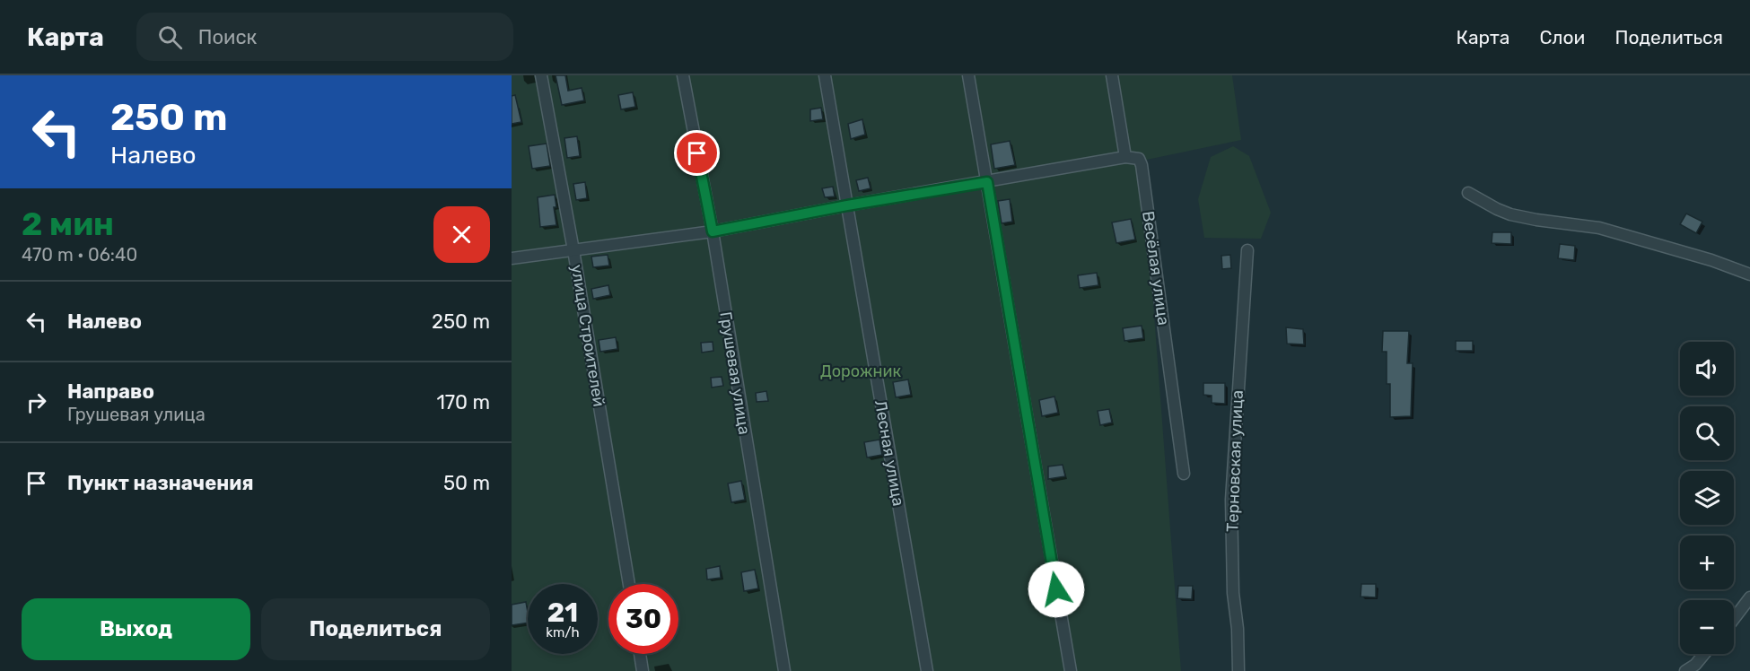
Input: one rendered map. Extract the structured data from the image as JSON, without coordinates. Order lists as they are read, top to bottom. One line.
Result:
{"streets":{"street":["Весёлая улица","улица Строителей","Грушевая улица","Лесная улица","Терновская улица"]},"parks":["Дорожник"],"page":{"header":"Карта","search":"Поиск","nav":["Карта","Слои","Поделиться"],"turn":["250 m","Налево"],"heading":["2 мин","470 m · 06:40"],"list":[{"name":"Налево","value":"250 m"},{"name":"Направо","note":"Грушевая улица","value":"170 m"},{"name":"Пункт назначения","value":"50 m"}],"map_buttons":["+","−"],"speed":"21 km/h","limit":"30","buttons":["Выход","Поделиться"]}}
